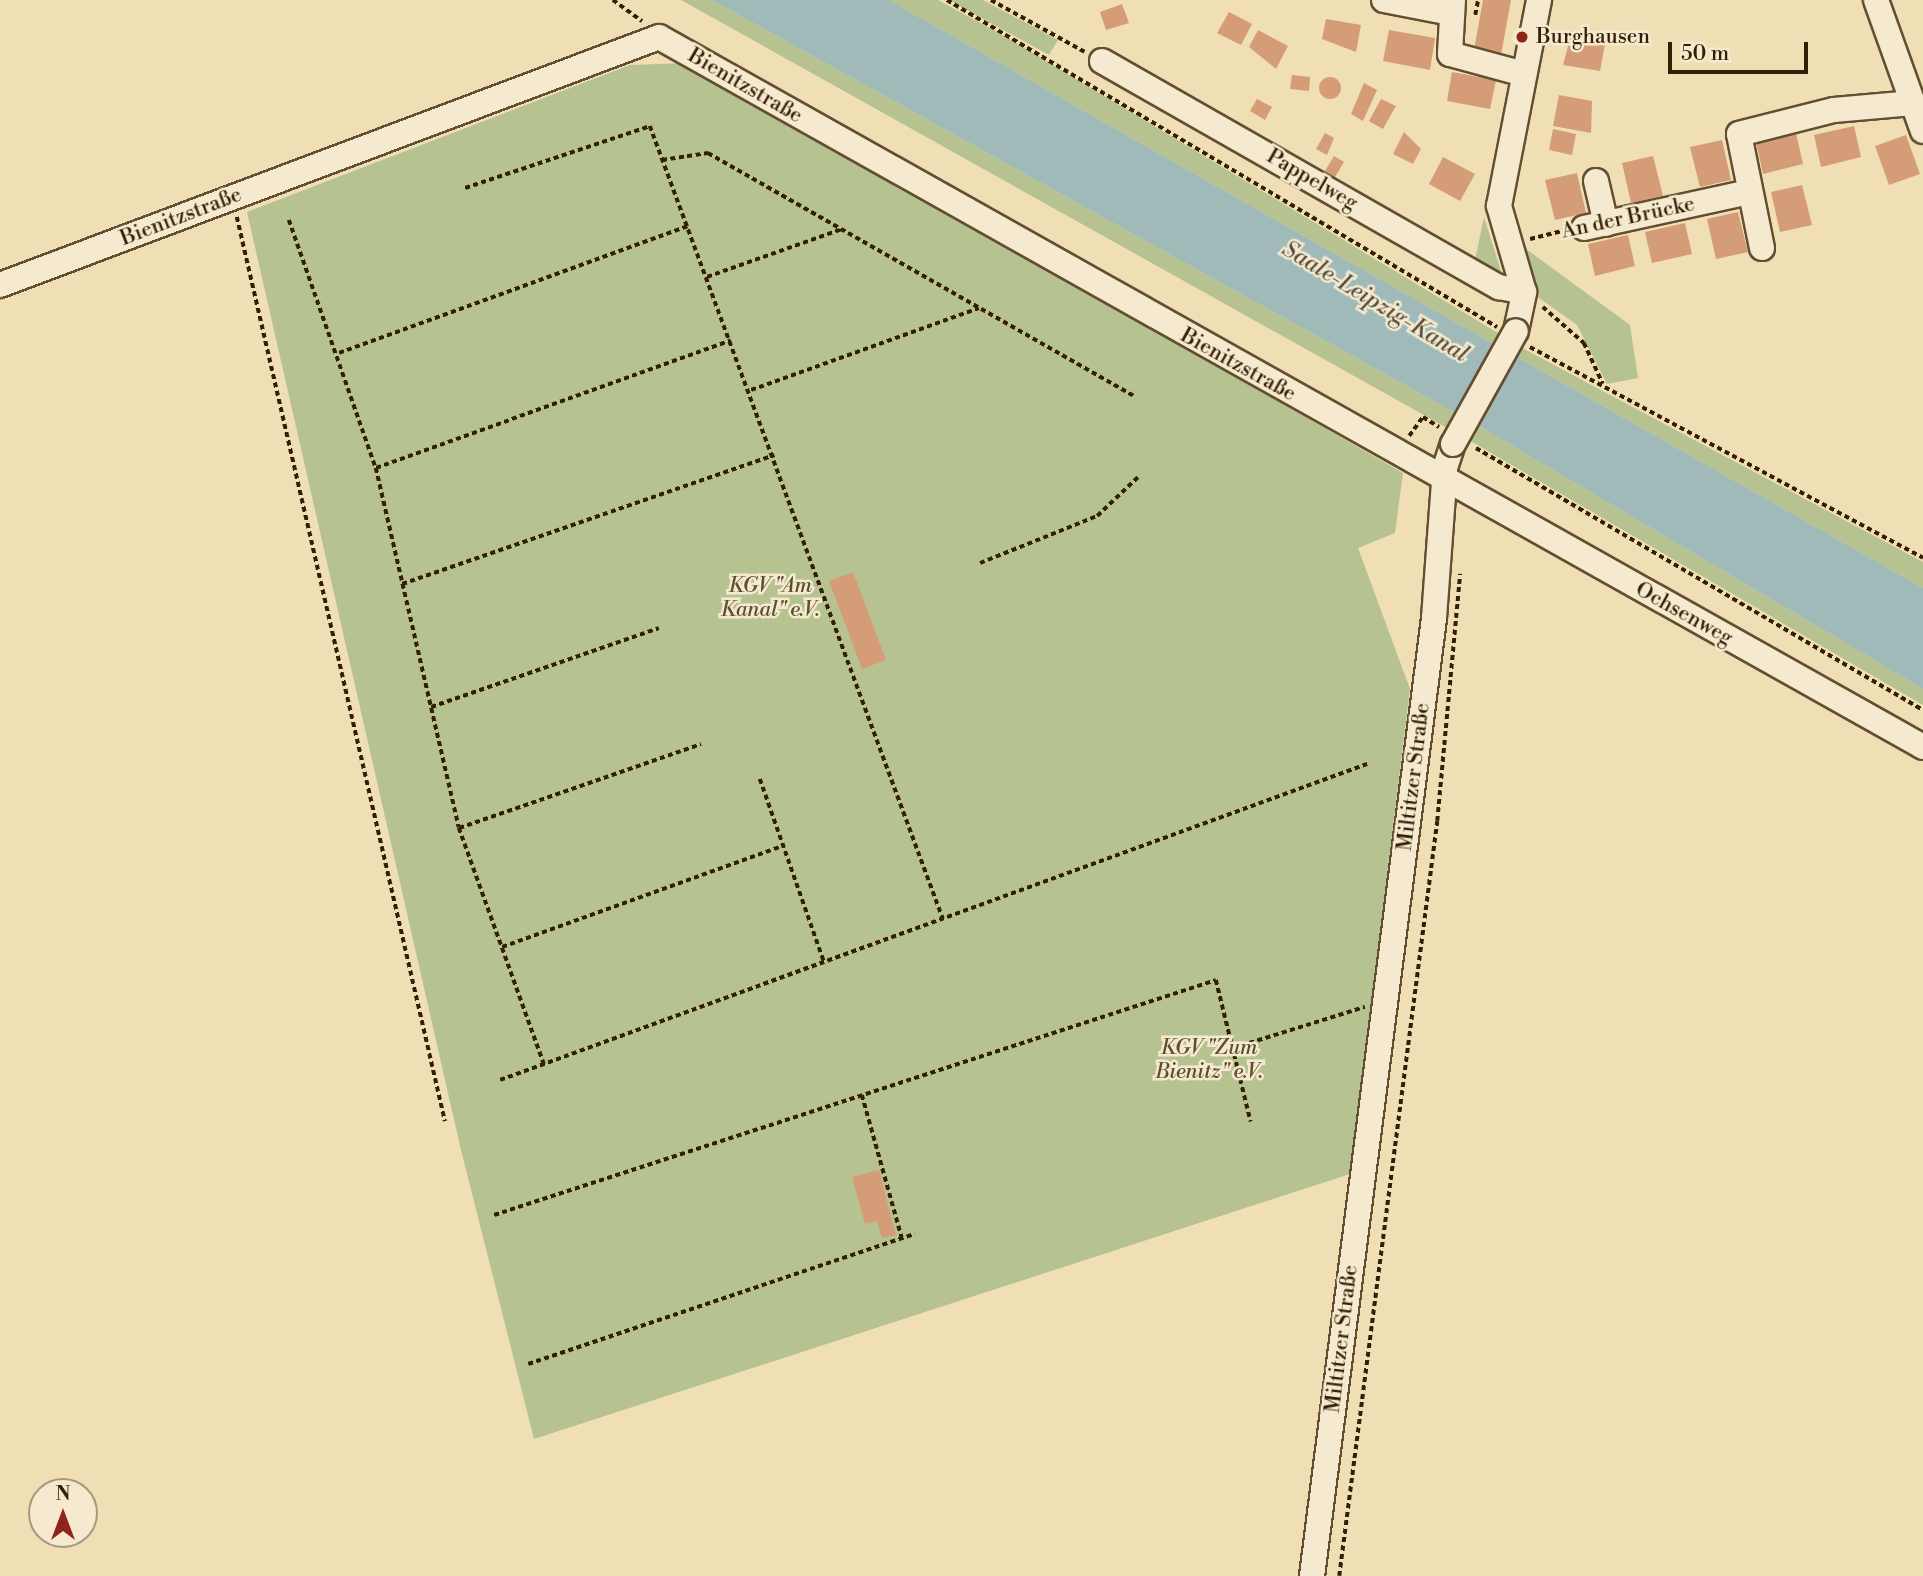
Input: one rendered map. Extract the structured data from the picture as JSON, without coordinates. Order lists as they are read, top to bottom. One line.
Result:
{"streets":{"street":["Bienitzstraße","Pappelweg","An der Brücke","Ochsenweg","Miltitzer Straße"]},"crossings":[["Bienitzstraße","Ochsenweg"],["Bienitzstraße","Miltitzer Straße"],["Pappelweg","Miltitzer Straße"],["Ochsenweg","Miltitzer Straße"]],"water":["Saale-Leipzig-Kanal"],"parks":["KGV \"Am Kanal\" e.V.","KGV \"Zum Bienitz\" e.V."],"places":["Burghausen"],"scale_bar":"50 m","north":"top"}
